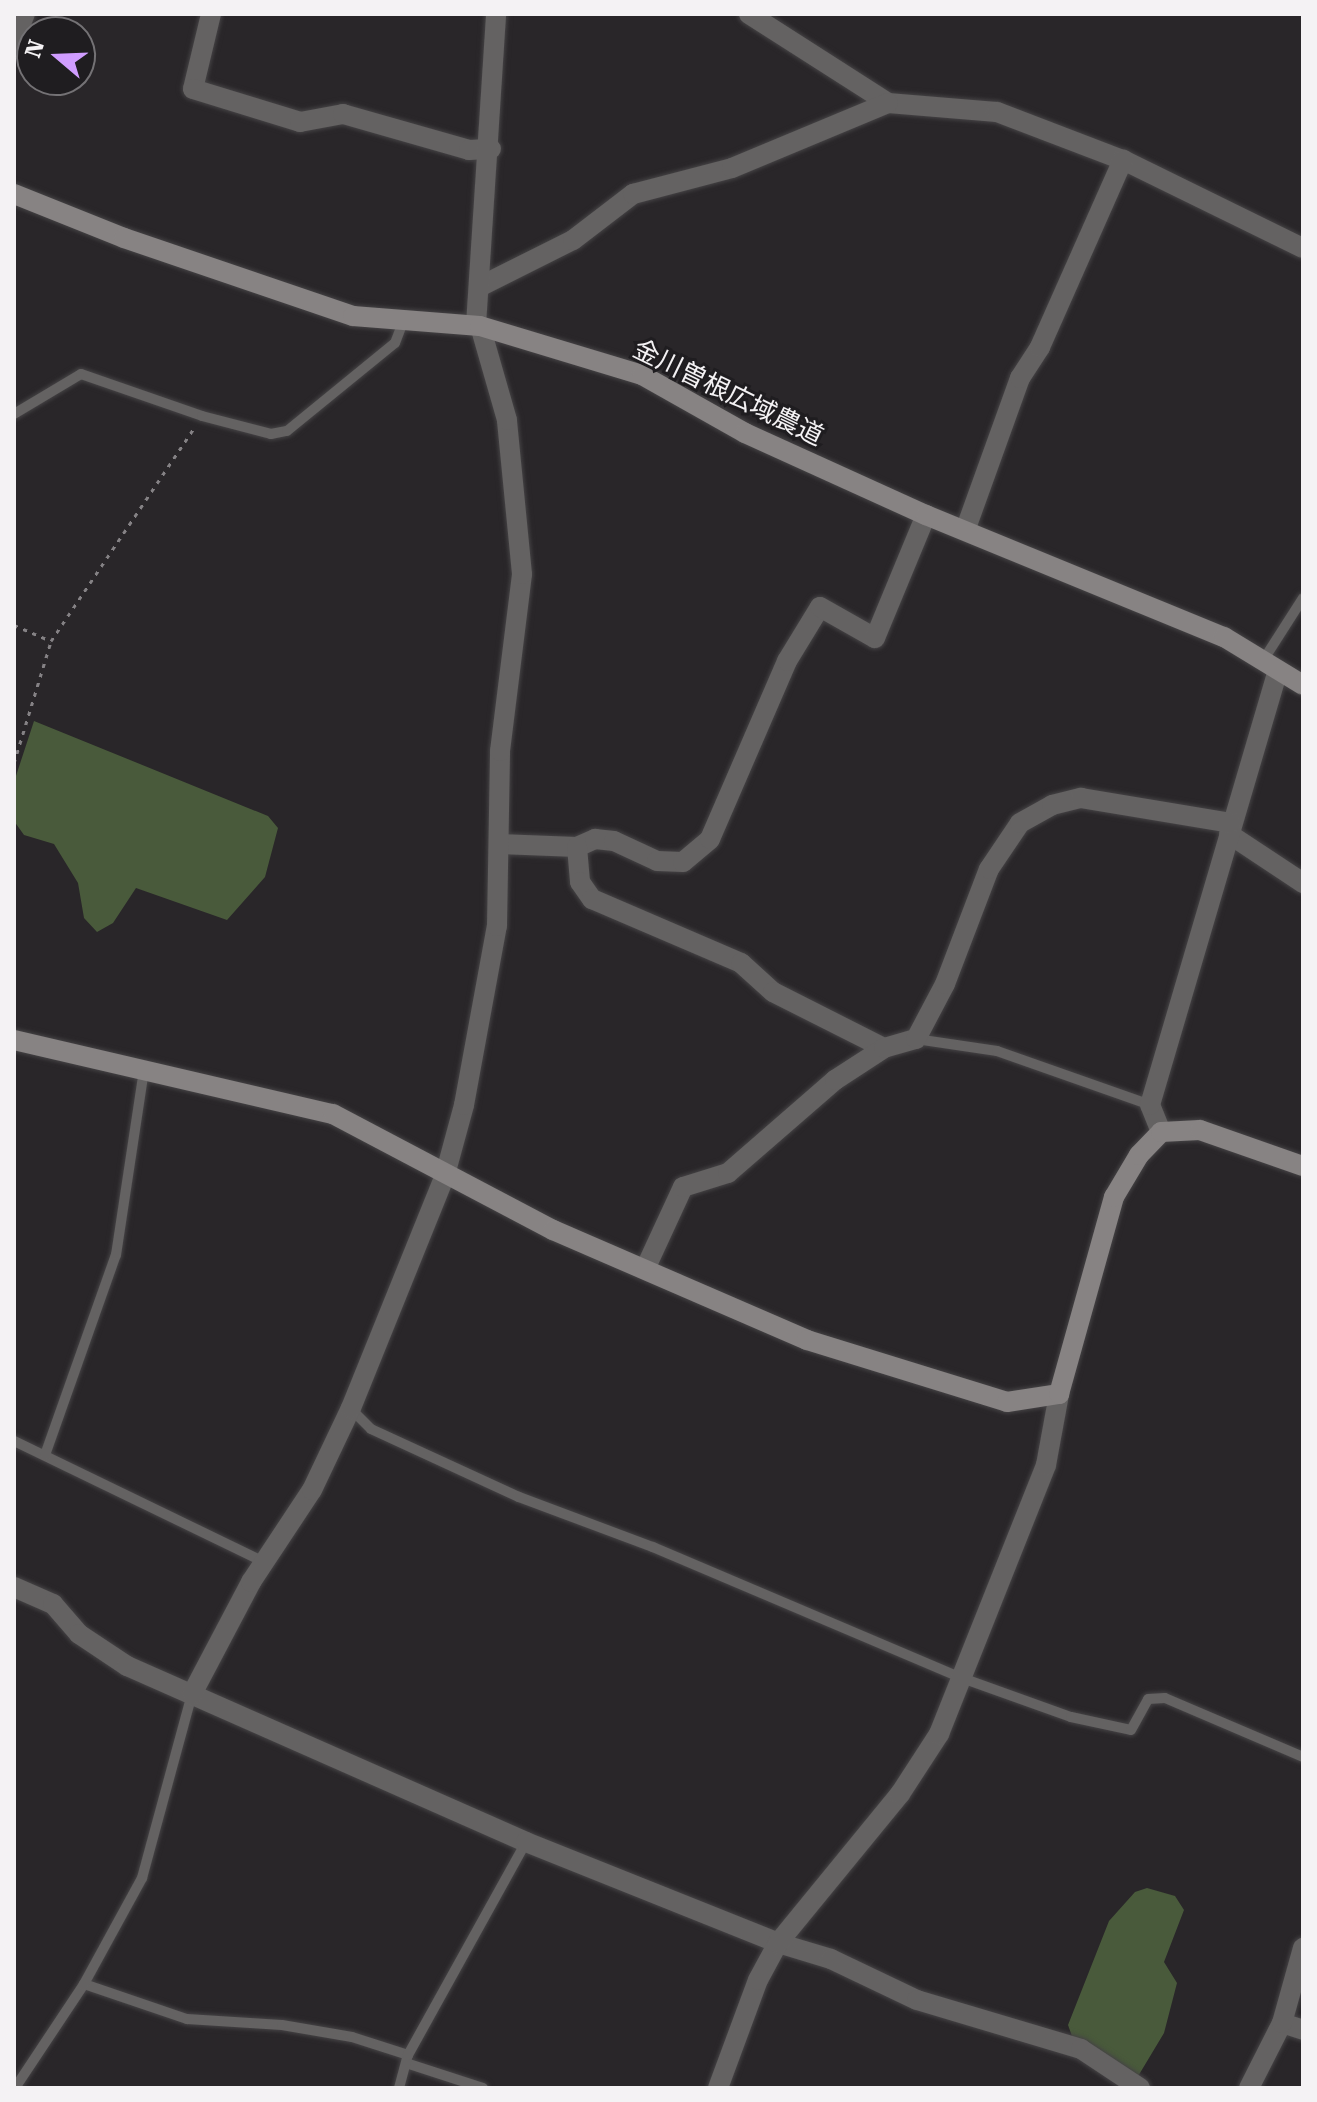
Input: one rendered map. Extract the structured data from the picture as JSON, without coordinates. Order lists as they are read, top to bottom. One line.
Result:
{"streets":{"street":["金川曽根広域農道"]},"north":"left"}
